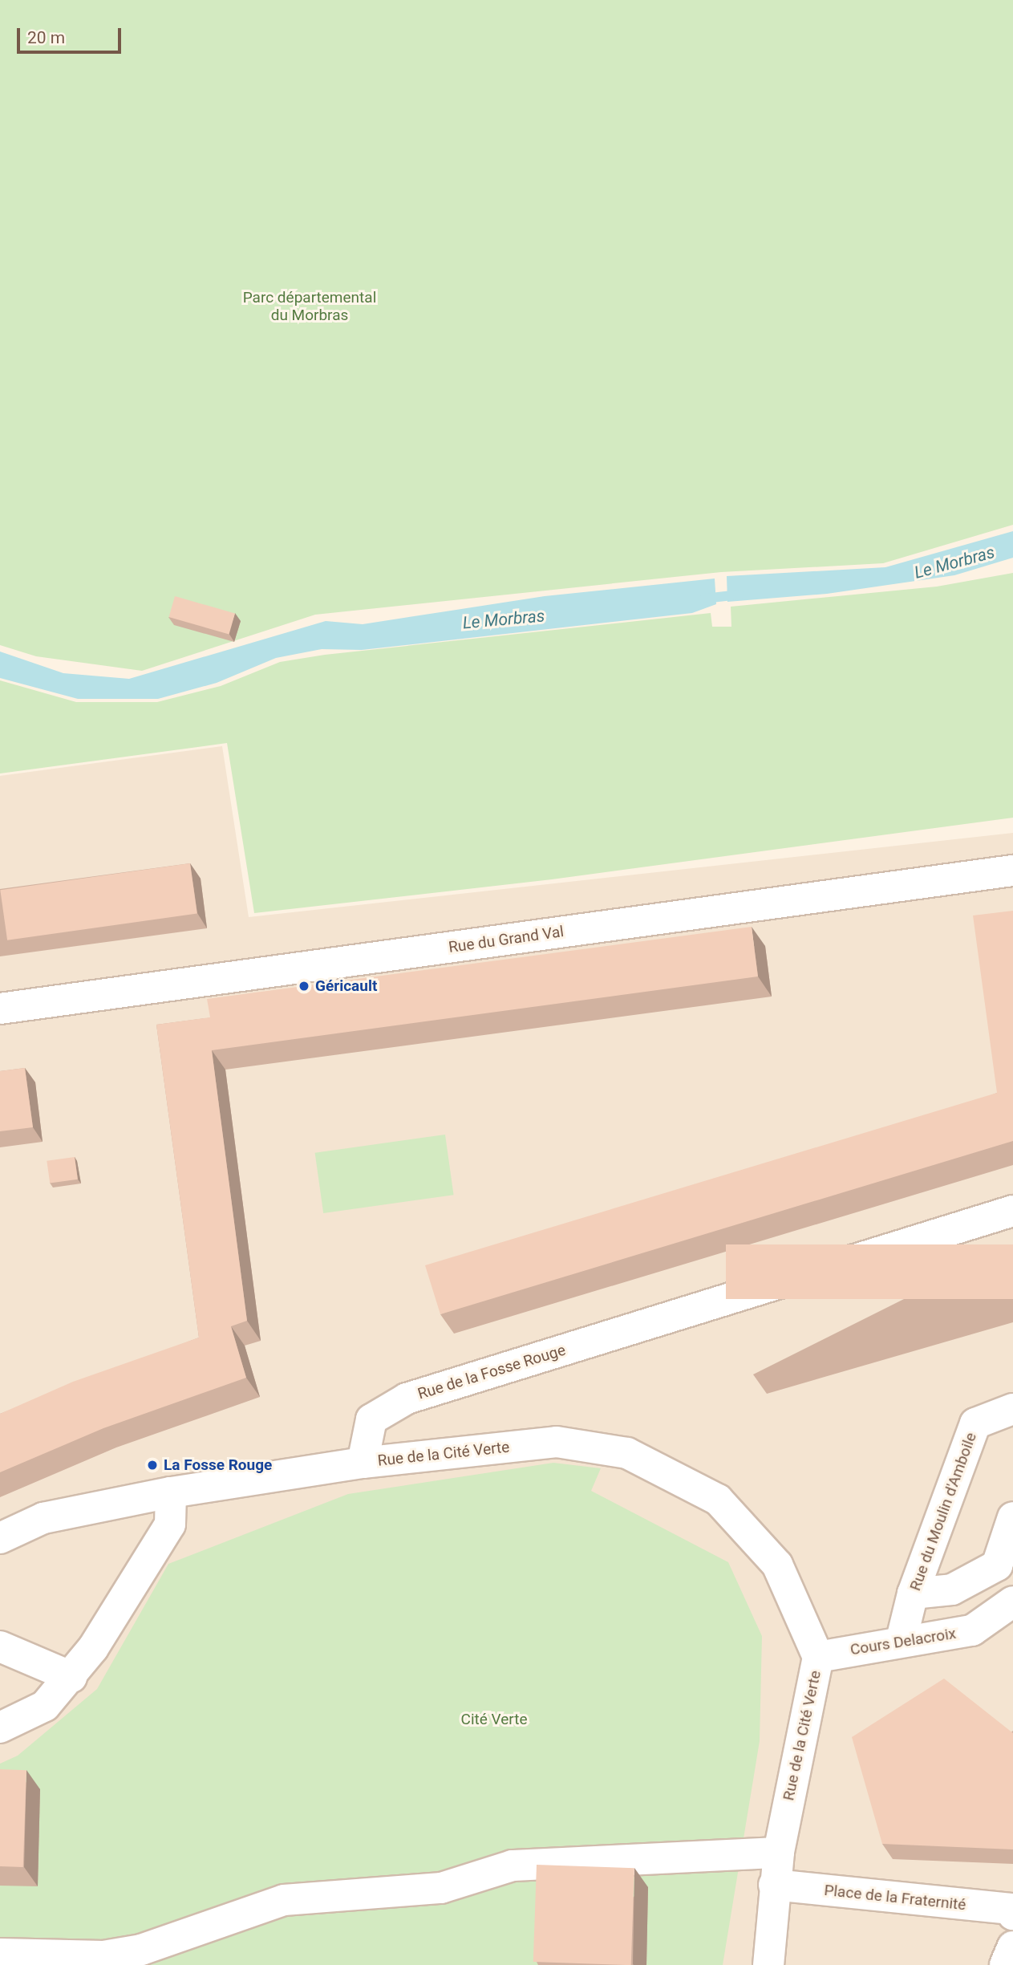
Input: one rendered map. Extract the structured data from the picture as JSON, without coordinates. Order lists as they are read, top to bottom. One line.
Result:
{"streets":{"street":["Rue du Grand Val","Rue de la Fosse Rouge","Rue de la Cité Verte","Rue du Moulin d'Amboile","Cours Delacroix","Place de la Fraternité"]},"crossings":[["Rue de la Fosse Rouge","Rue de la Cité Verte"],["Rue de la Cité Verte","Cours Delacroix"],["Rue de la Cité Verte","Place de la Fraternité"],["Rue du Moulin d'Amboile","Cours Delacroix"]],"water":["Le Morbras"],"parks":["Parc départemental du Morbras","Cité Verte"],"places":["Géricault","La Fosse Rouge"],"scale_bar":"20 m"}
